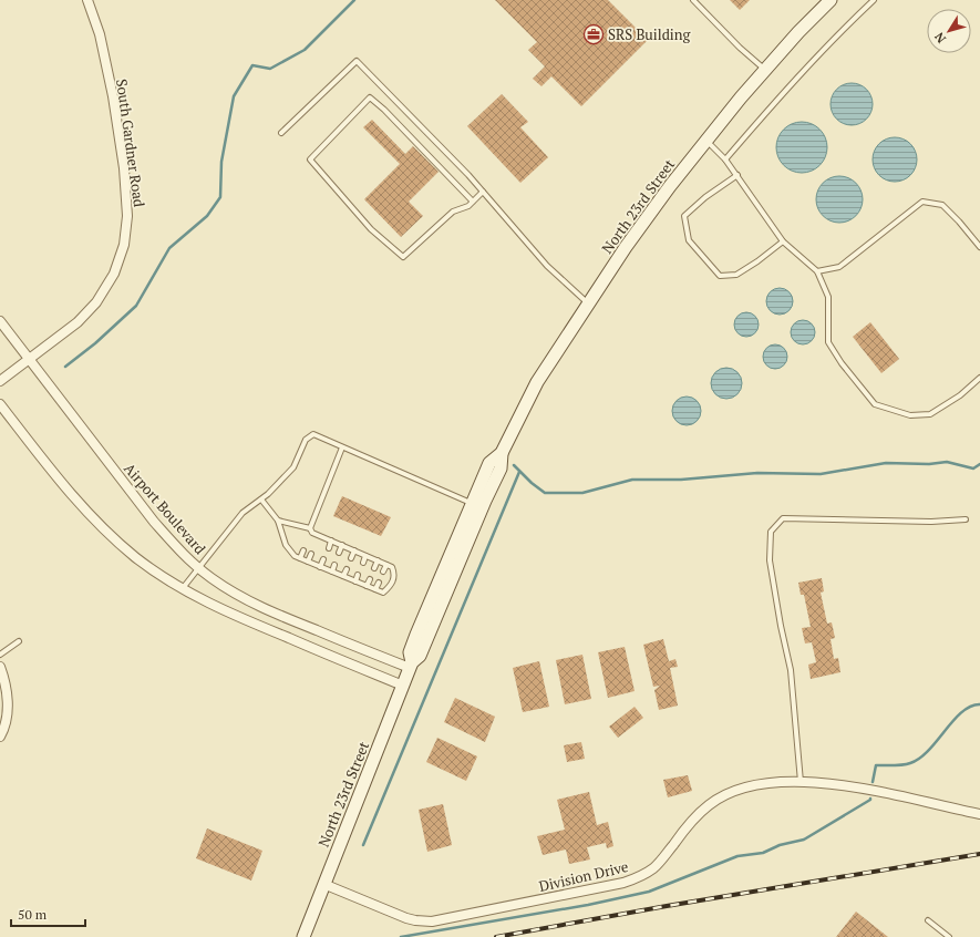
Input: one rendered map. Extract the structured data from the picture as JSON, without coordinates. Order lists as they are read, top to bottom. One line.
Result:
{"streets":{"main road":["North 23rd Street"],"street":["South Gardner Road","Airport Boulevard","Division Drive"]},"crossings":[["South Gardner Road","Airport Boulevard"],["North 23rd Street","Airport Boulevard"],["North 23rd Street","Division Drive"]],"places":{"office":["SRS Building"]},"scale_bar":"50 m","north":"bottom left"}
